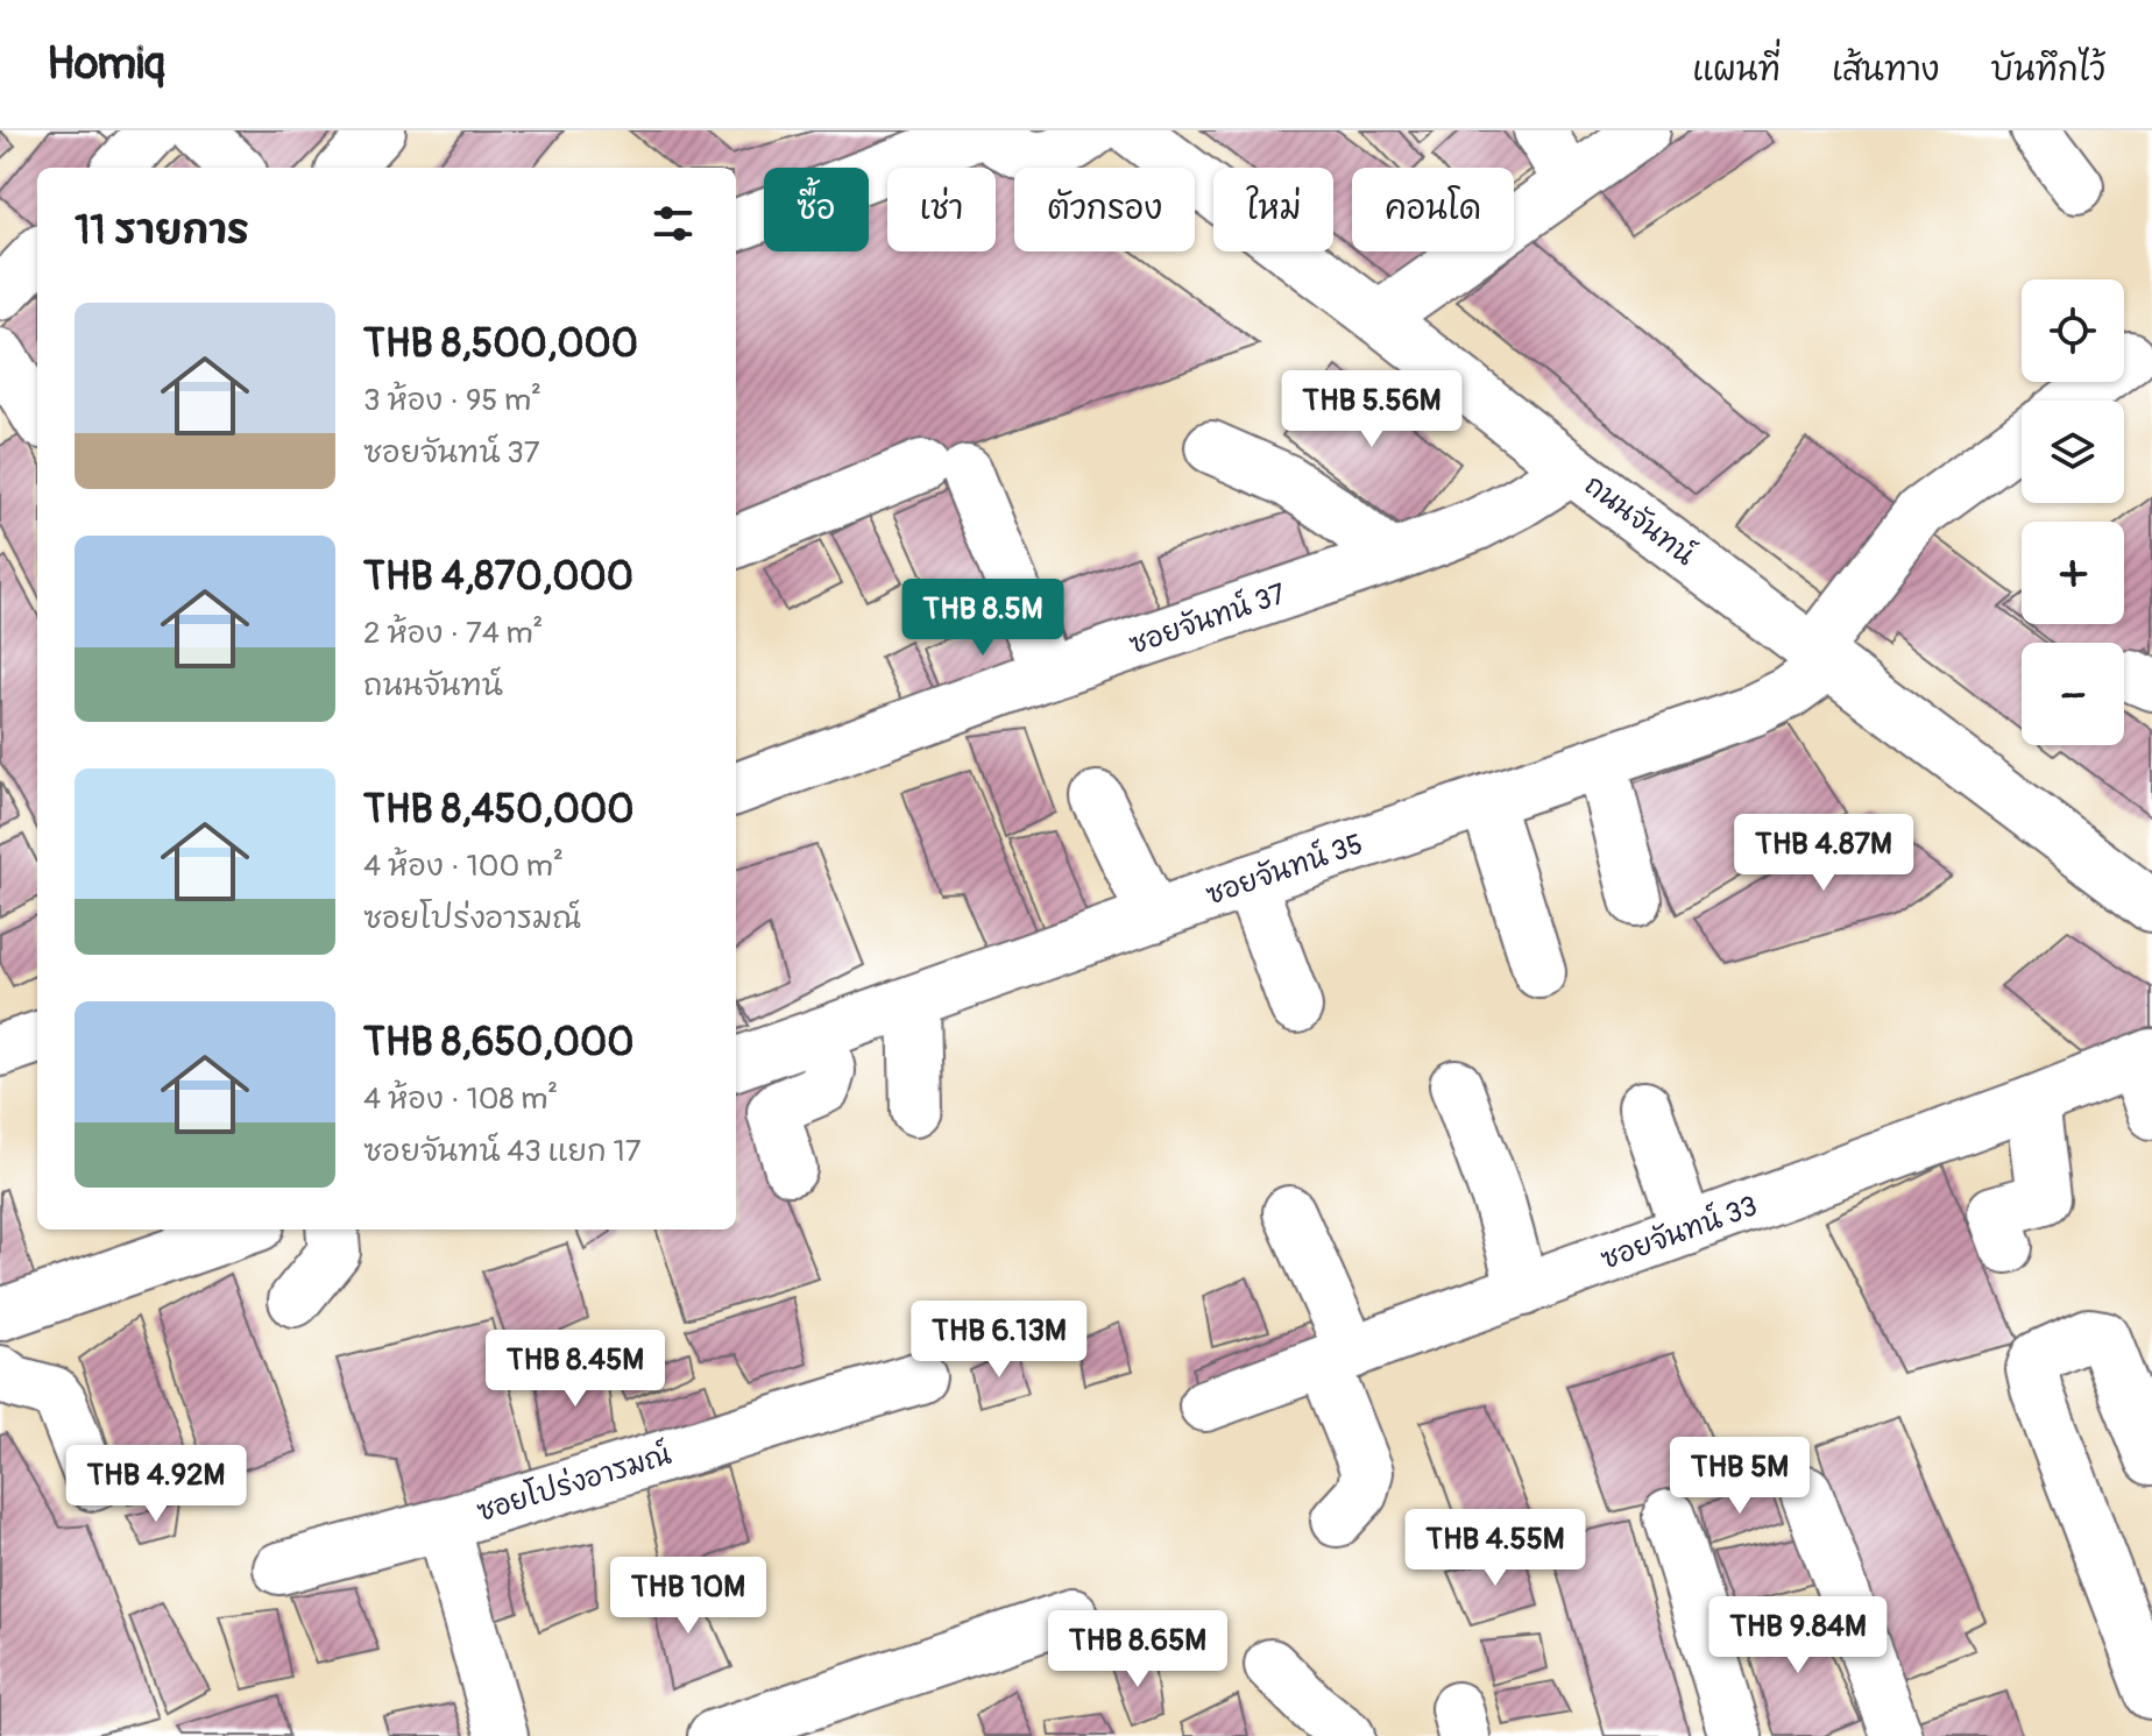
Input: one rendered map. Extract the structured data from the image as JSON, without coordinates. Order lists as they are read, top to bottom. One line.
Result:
{"streets":{"street":["ถนนจันทน์","ซอยจันทน์ 37","ซอยจันทน์ 35","ซอยจันทน์ 33","ซอยโปร่งอารมณ์"]},"crossings":[["ถนนจันทน์","ซอยจันทน์ 37"],["ถนนจันทน์","ซอยจันทน์ 35"]],"page":{"header":"Homiq","nav":["แผนที่","เส้นทาง","บันทึกไว้"],"chip":["ซื้อ","เช่า","ตัวกรอง","ใหม่","คอนโด"],"heading":"11 รายการ","map_buttons":["+","−"],"list":[{"name":"THB 8,500,000","note":"3 ห้อง · 95 m² · ซอยจันทน์ 37"},{"name":"THB 4,870,000","note":"2 ห้อง · 74 m² · ถนนจันทน์"},{"name":"THB 8,450,000","note":"4 ห้อง · 100 m² · ซอยโปร่งอารมณ์"},{"name":"THB 8,650,000","note":"4 ห้อง · 108 m² · ซอยจันทน์ 43 แยก 17"}],"price":["THB 5.56M","THB 8.5M","THB 4.87M","THB 6.13M","THB 8.45M","THB 5M","THB 4.92M","THB 4.55M","THB 10M","THB 9.84M","THB 8.65M"]}}
